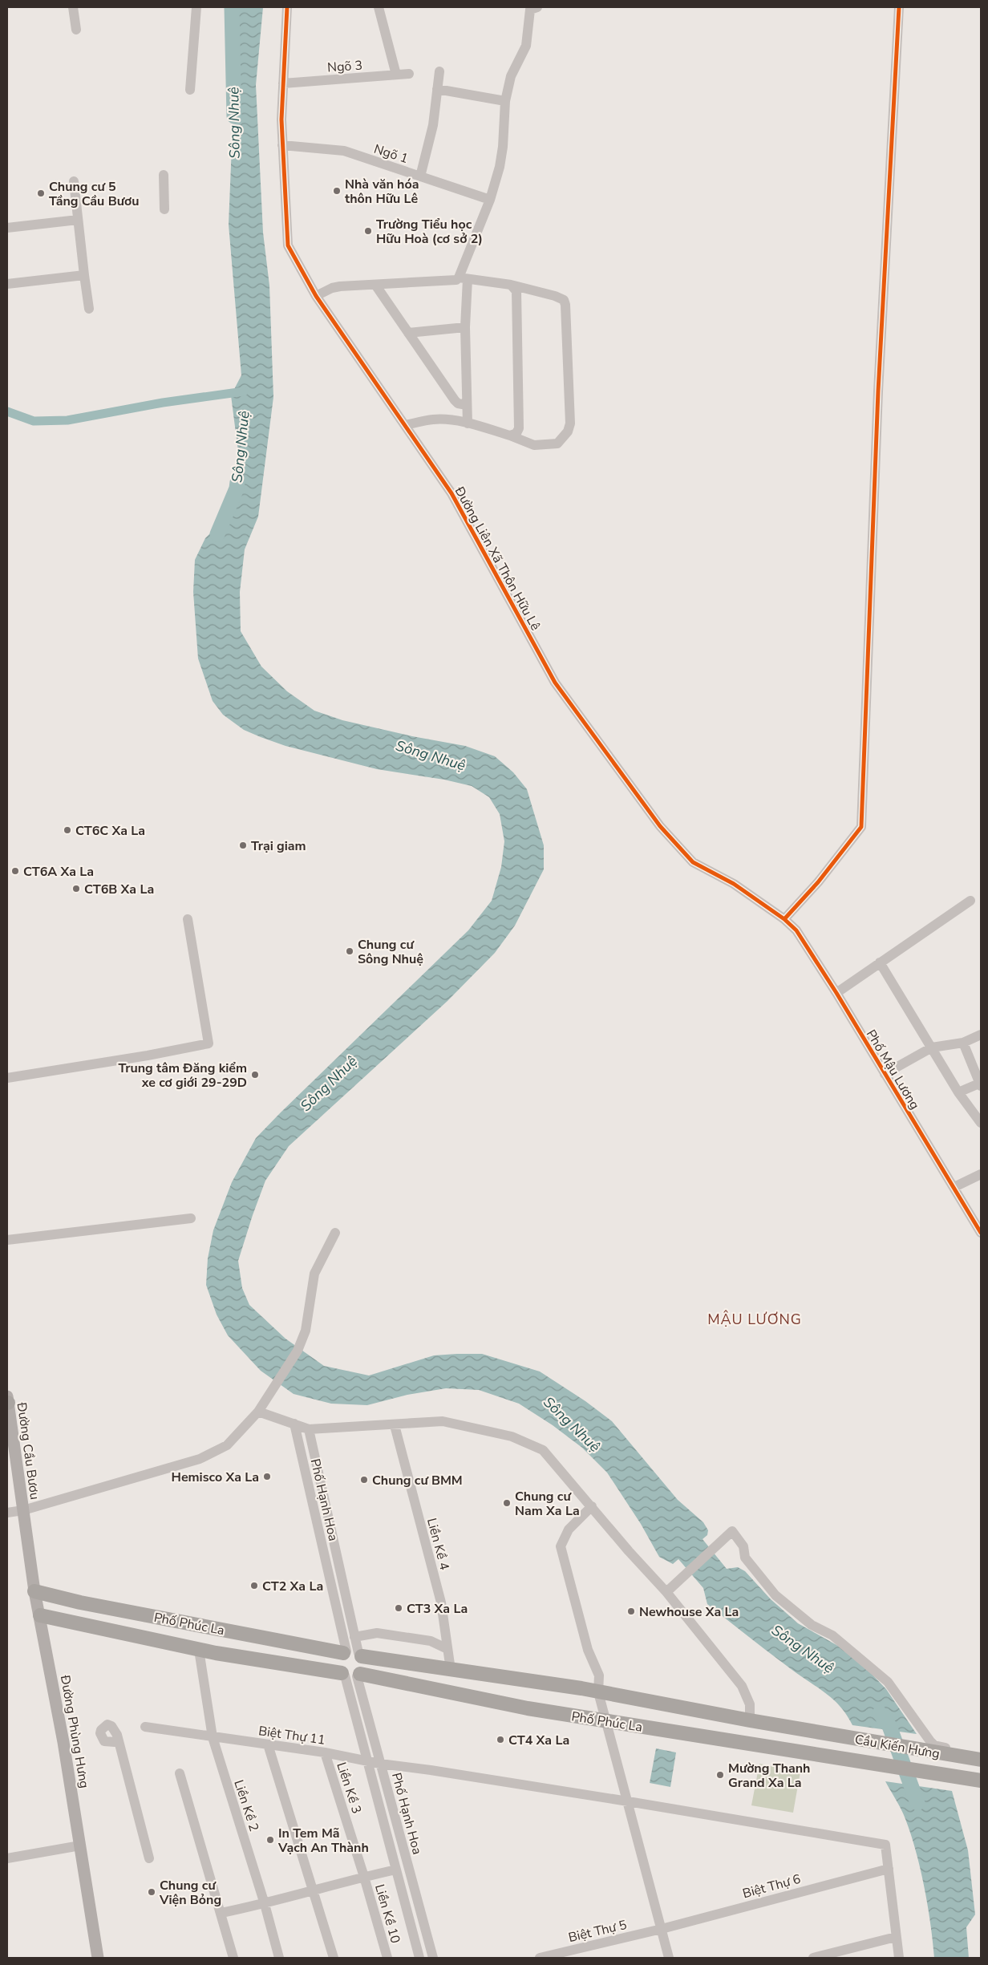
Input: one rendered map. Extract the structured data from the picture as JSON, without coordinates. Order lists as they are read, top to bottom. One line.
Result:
{"streets":{"highway":["Phố Phúc La","Cầu Kiến Hưng"],"main road":["Đường Cầu Bươu","Đường Phùng Hưng"],"street":["Ngõ 3","Ngõ 1","Đường Liên Xã Thôn Hữu Lê","Phố Mậu Lương","Phố Hạnh Hoa","Liền Kề 4","Biệt Thự 11","Liền Kề 3","Liền Kề 2","Biệt Thự 6","Liền Kề 10","Biệt Thự 5"]},"crossings":[["Ngõ 3","Đường Liên Xã Thôn Hữu Lê"],["Ngõ 1","Đường Liên Xã Thôn Hữu Lê"],["Đường Liên Xã Thôn Hữu Lê","Phố Mậu Lương"],["Đường Cầu Bươu","Đường Phùng Hưng"],["Phố Hạnh Hoa","Phố Phúc La"],["Phố Hạnh Hoa","Biệt Thự 11"],["Liền Kề 4","Phố Phúc La"],["Phố Phúc La","Đường Phùng Hưng"],["Phố Phúc La","Cầu Kiến Hưng"],["Phố Phúc La","Liền Kề 2"],["Biệt Thự 11","Liền Kề 3"],["Biệt Thự 11","Liền Kề 2"],["Biệt Thự 11","Biệt Thự 6"],["Liền Kề 3","Liền Kề 10"],["Biệt Thự 6","Biệt Thự 5"]],"districts":["MẬU LƯƠNG"],"water":["Sông Nhuệ"],"places":["Nhà văn hóa thôn Hữu Lê","Chung cư 5 Tầng Cầu Bươu","Trường Tiểu học Hữu Hoà (cơ sở 2)","CT6C Xa La","Trại giam","CT6A Xa La","CT6B Xa La","Chung cư Sông Nhuệ","Trung tâm Đăng kiểm xe cơ giới 29-29D","Hemisco Xa La","Chung cư BMM","Chung cư Nam Xa La","CT2 Xa La","CT3 Xa La","Newhouse Xa La","CT4 Xa La","Mường Thanh Grand Xa La","In Tem Mã Vạch An Thành","Chung cư Viện Bỏng"]}
